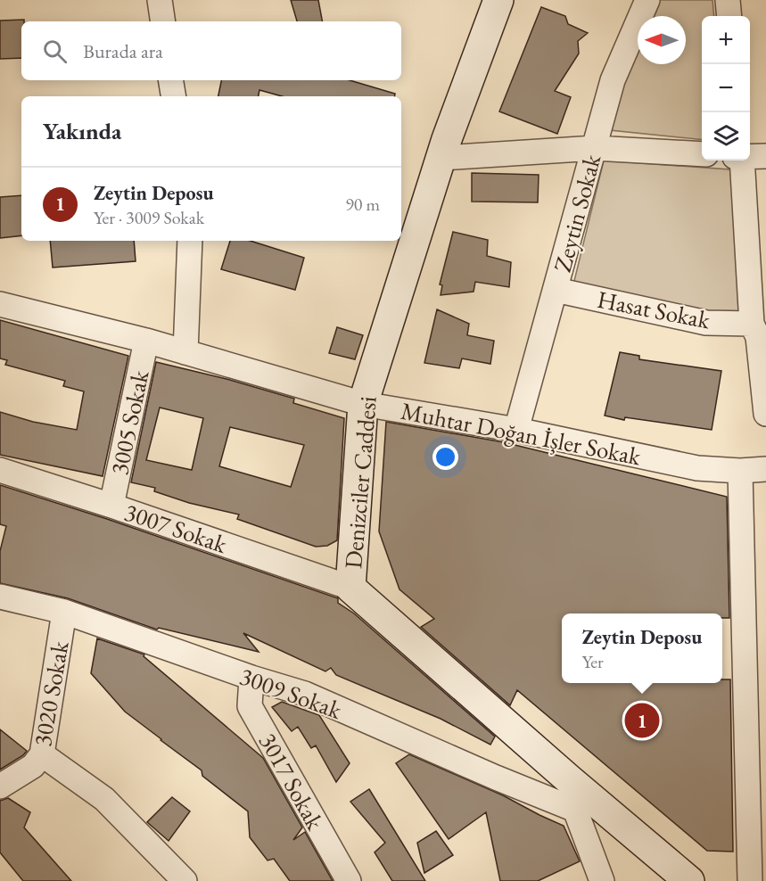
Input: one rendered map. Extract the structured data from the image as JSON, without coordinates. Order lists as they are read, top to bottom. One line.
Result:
{"streets":{"main road":["Denizciler Caddesi"],"street":["Zeytin Sokak","Hasat Sokak","3005 Sokak","Muhtar Doğan İşler Sokak","3007 Sokak","3009 Sokak","3020 Sokak","3017 Sokak"]},"crossings":[["Zeytin Sokak","Hasat Sokak"],["Zeytin Sokak","Muhtar Doğan İşler Sokak"],["3005 Sokak","Muhtar Doğan İşler Sokak"],["3005 Sokak","3007 Sokak"],["Muhtar Doğan İşler Sokak","Denizciler Caddesi"],["Denizciler Caddesi","3007 Sokak"],["3009 Sokak","3020 Sokak"],["3009 Sokak","3017 Sokak"]],"north":"left","page":{"map_buttons":["+","−"],"search":"Burada ara","heading":"Yakında","list":[{"mark":"1","name":"Zeytin Deposu","note":"Yer · 3009 Sokak","value":"90 m"}],"popup":["Zeytin Deposu","Yer"],"pins":"1"}}
